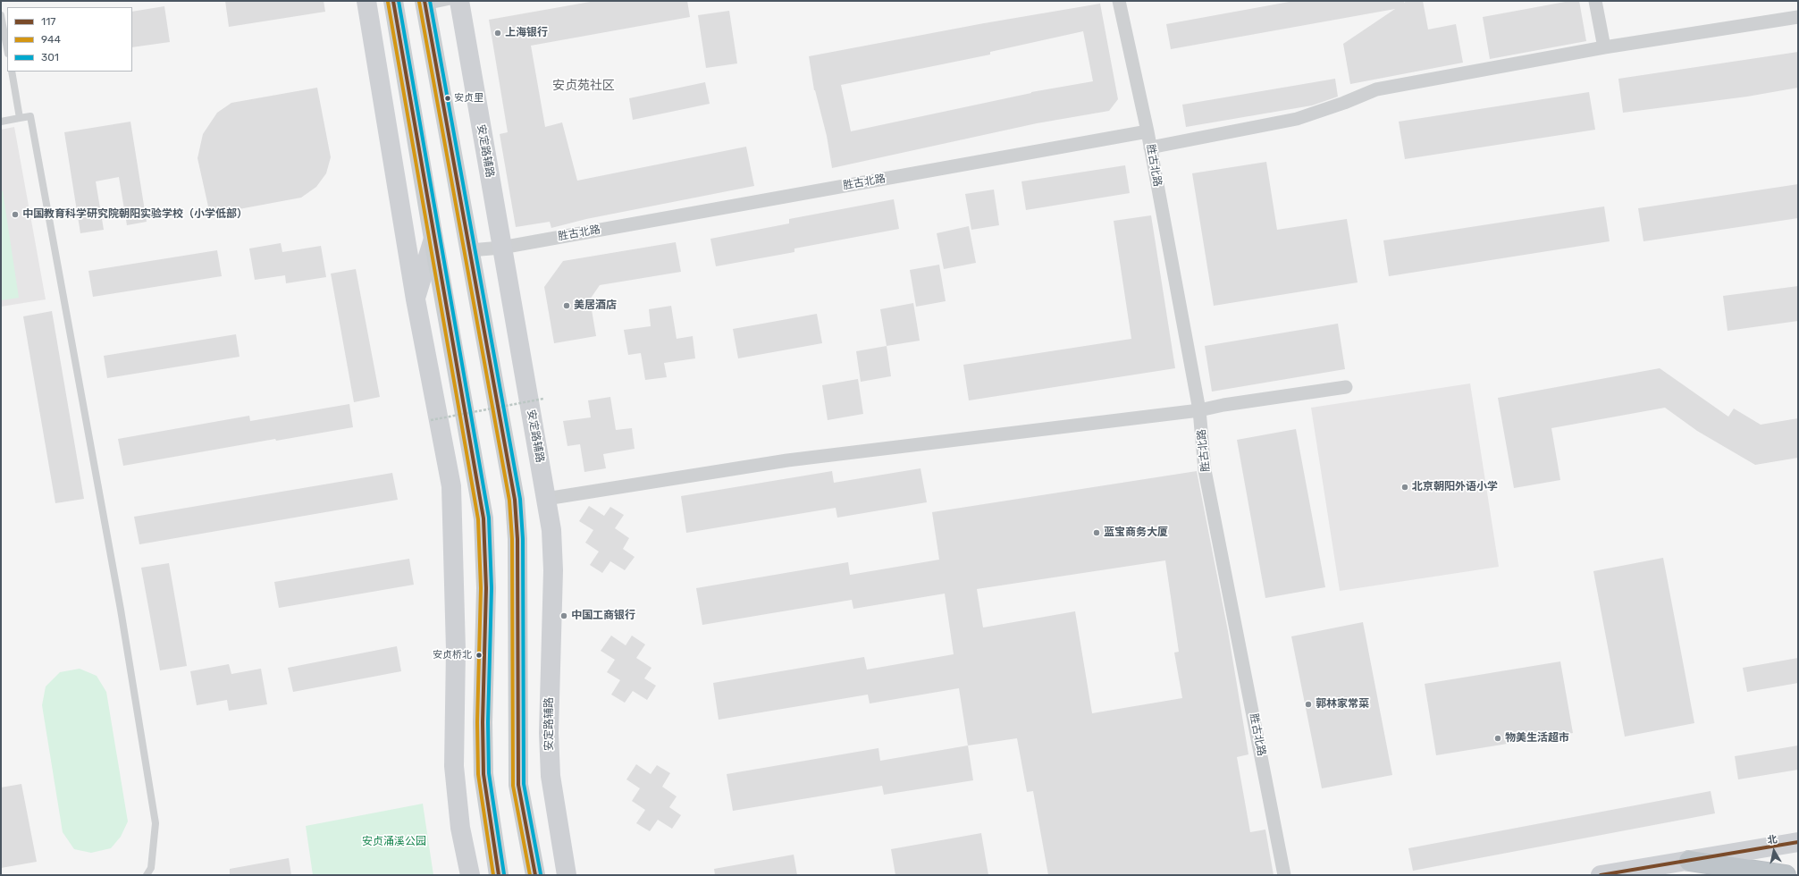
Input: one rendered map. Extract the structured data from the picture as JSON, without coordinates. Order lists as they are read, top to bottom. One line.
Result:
{"streets":{"street":["安定路辅路","胜古北路"]},"crossings":[["安定路辅路","胜古北路"]],"districts":["安贞苑社区"],"parks":["安贞涌溪公园"],"places":["上海银行","安贞里","中国教育科学研究院朝阳实验学校（小学低部）","美居酒店","北京朝阳外语小学","蓝宝商务大厦","中国工商银行","安贞桥北","郭林家常菜","物美生活超市"],"lines":["transit line 117","transit line 301","transit line 944"],"legend":["117","944","301"],"north":"top"}
